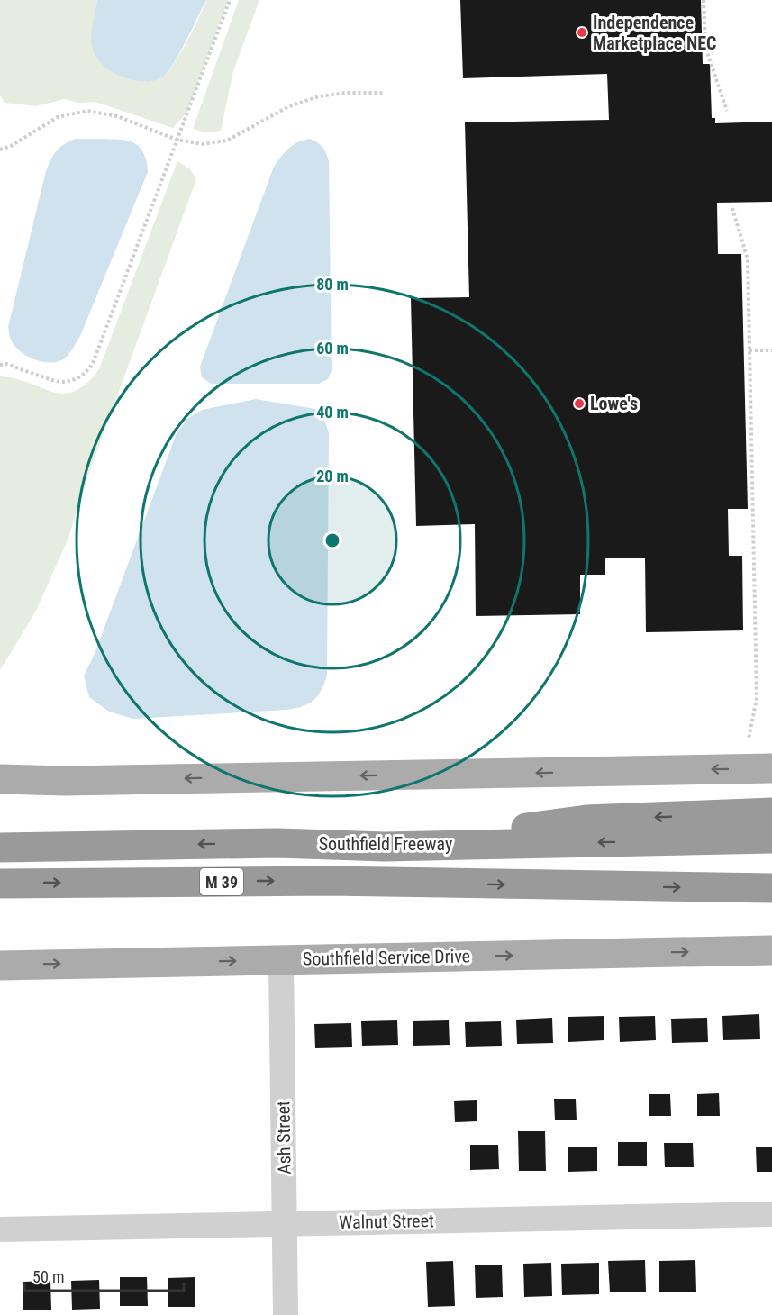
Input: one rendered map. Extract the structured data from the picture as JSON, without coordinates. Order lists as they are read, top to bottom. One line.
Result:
{"streets":{"highway":["Southfield Freeway","M 39"],"main road":["Southfield Service Drive"],"street":["Ash Street","Walnut Street"]},"crossings":[["Southfield Service Drive","Ash Street"],["Ash Street","Walnut Street"]],"places":["Independence Marketplace NEC","Lowe's"],"scale_bar":"50 m","rings":["80 m","60 m","40 m","20 m"]}
